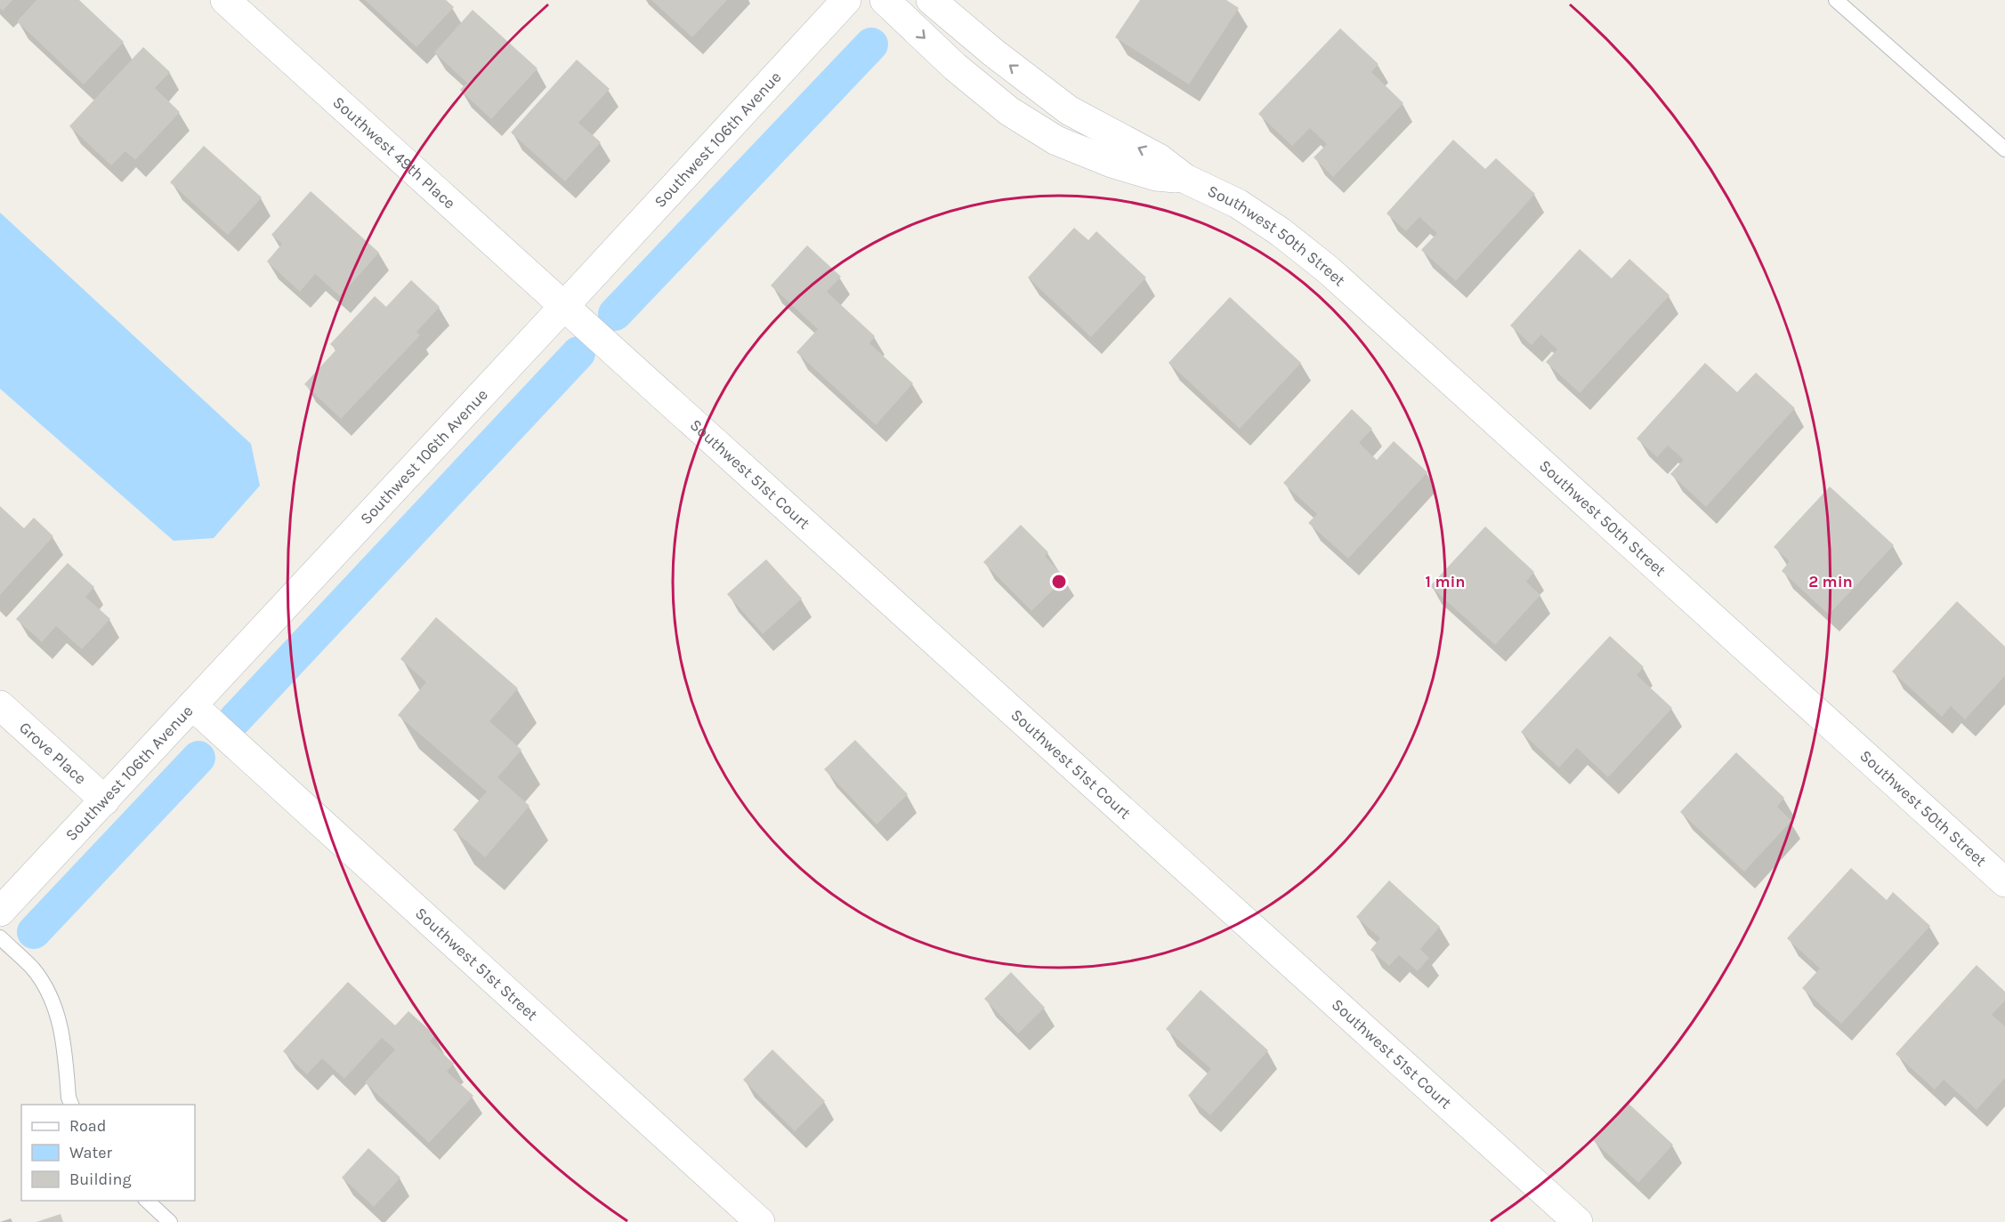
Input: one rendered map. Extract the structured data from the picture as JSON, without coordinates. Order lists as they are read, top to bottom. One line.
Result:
{"streets":{"street":["Southwest 106th Avenue","Southwest 49th Place","Southwest 50th Street","Southwest 51st Court","Grove Place","Southwest 51st Street"]},"crossings":[["Southwest 106th Avenue","Southwest 49th Place"],["Southwest 106th Avenue","Southwest 51st Court"],["Southwest 106th Avenue","Grove Place"],["Southwest 106th Avenue","Southwest 51st Street"],["Southwest 49th Place","Southwest 51st Court"]],"legend":["Road","Water","Building"],"rings":["1 min","2 min"]}
